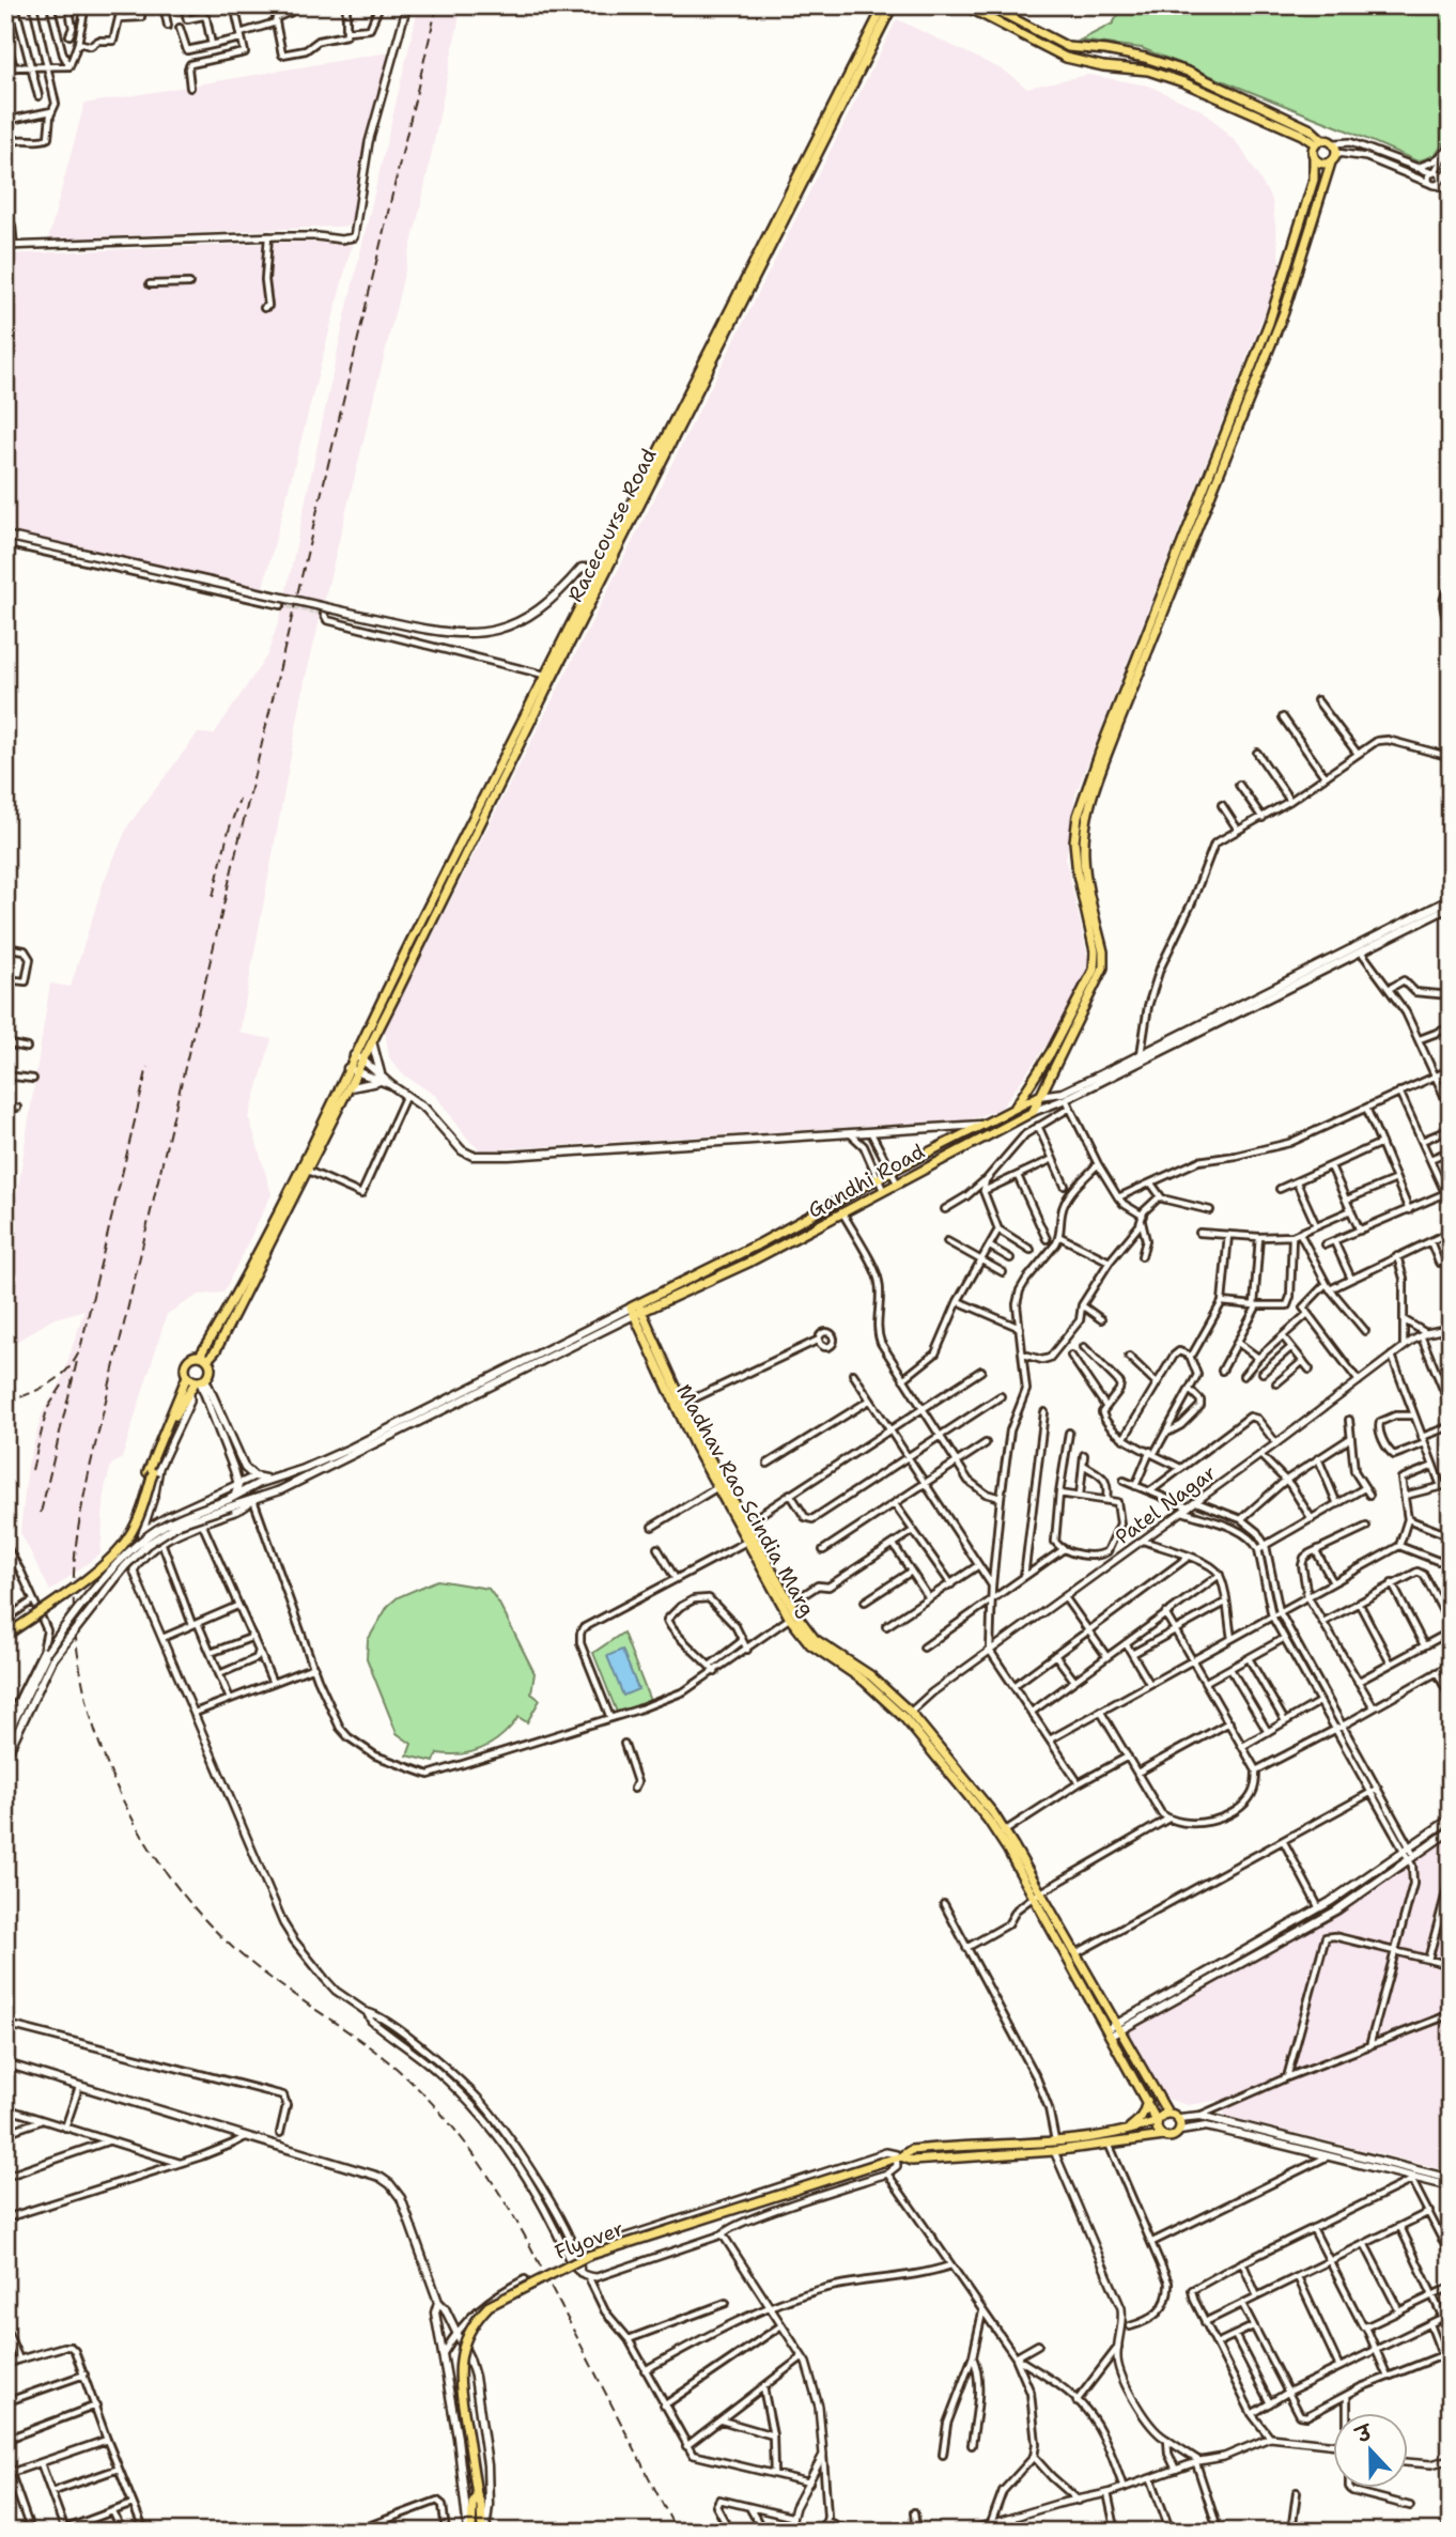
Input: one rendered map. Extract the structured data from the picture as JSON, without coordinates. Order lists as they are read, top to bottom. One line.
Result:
{"streets":{"main road":["Racecourse Road","Gandhi Road","Madhav Rao Scindia Marg","Flyover"],"street":["Patel Nagar"]},"crossings":[["Gandhi Road","Madhav Rao Scindia Marg"],["Madhav Rao Scindia Marg","Patel Nagar"],["Madhav Rao Scindia Marg","Flyover"]],"north":"top"}
